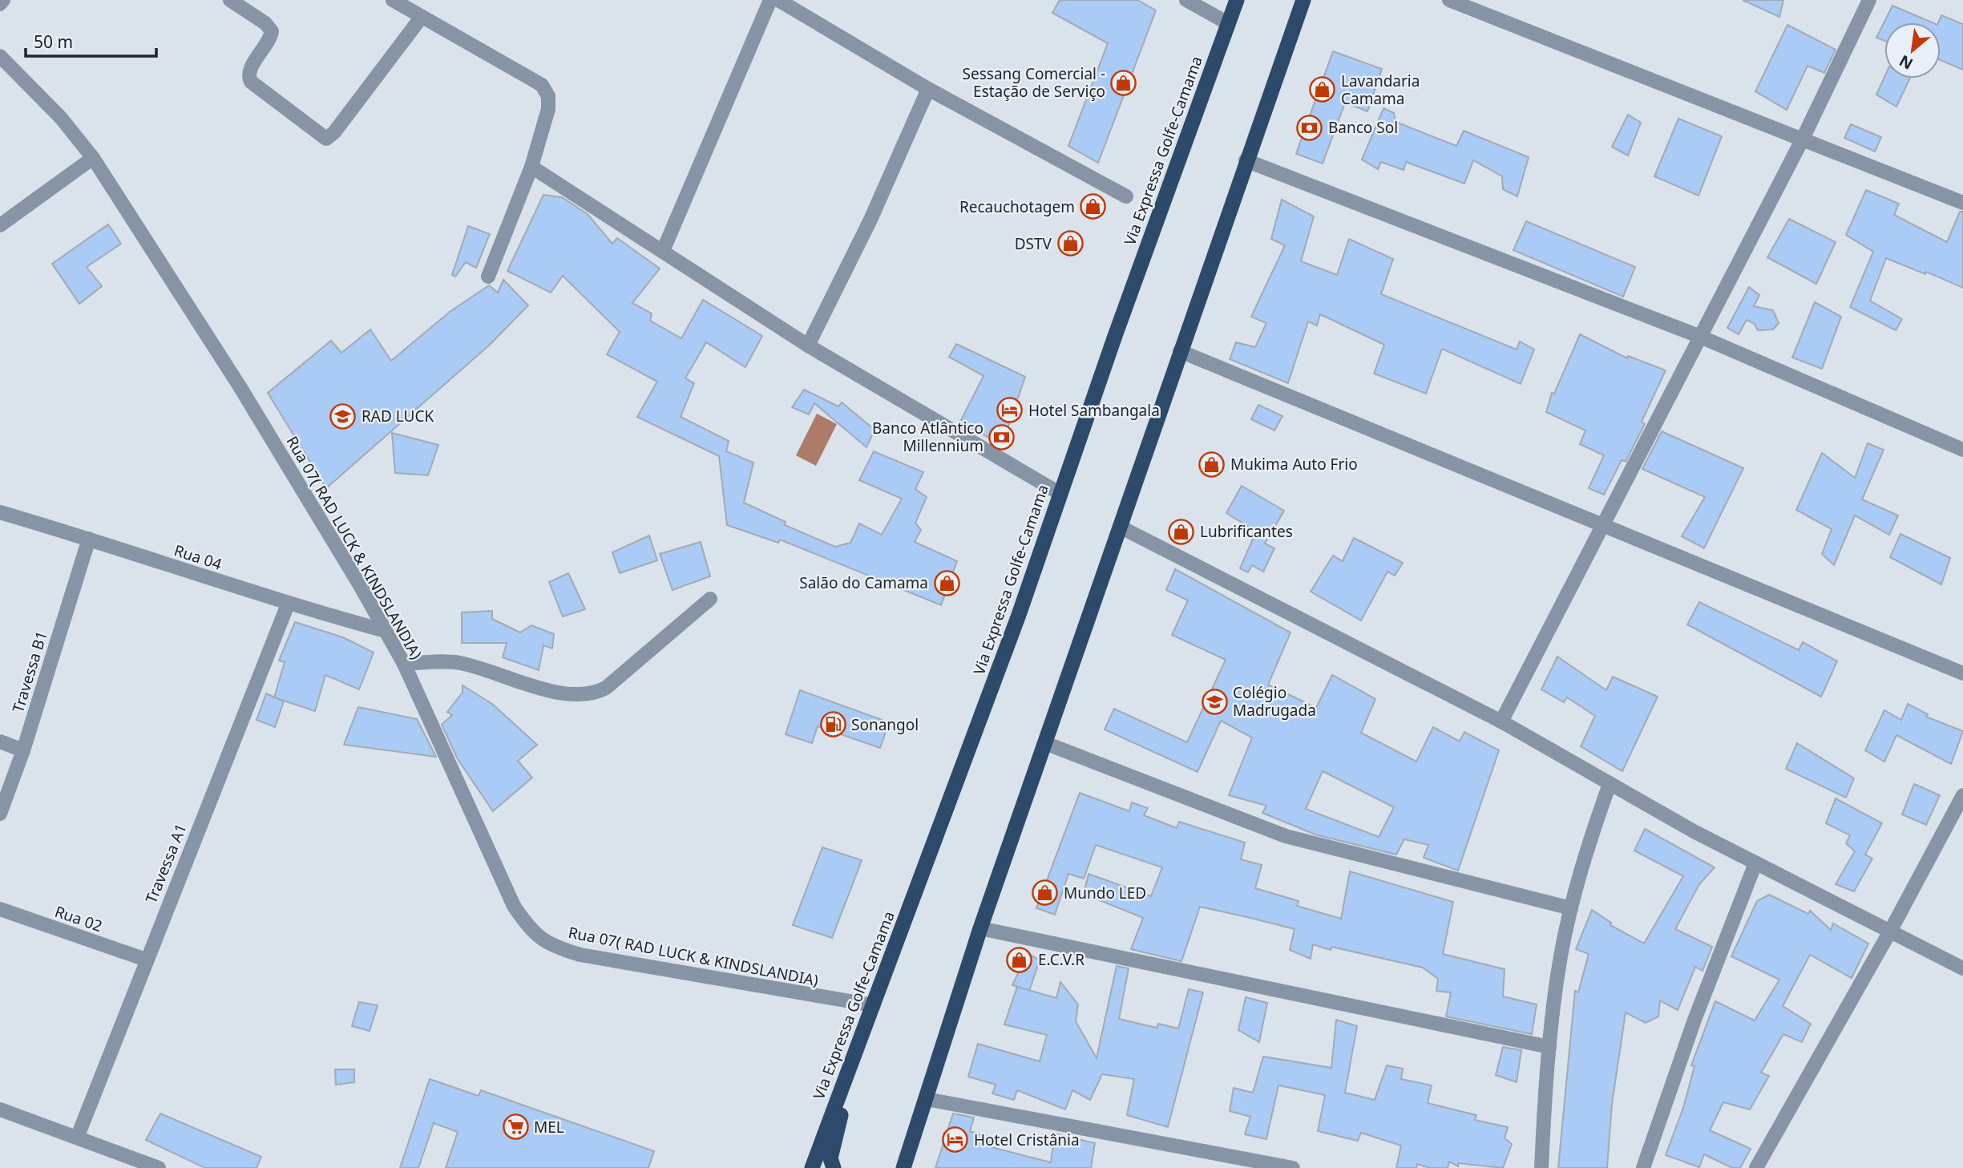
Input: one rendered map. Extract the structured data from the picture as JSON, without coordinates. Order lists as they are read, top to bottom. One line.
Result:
{"streets":{"highway":["Via Expressa Golfe-Camama"],"street":["Rua 07( RAD LUCK & KINDSLANDIA)","Rua 04","Travessa B1","Travessa A1","Rua 02"]},"crossings":[["Via Expressa Golfe-Camama","Rua 07( RAD LUCK & KINDSLANDIA)"],["Rua 07( RAD LUCK & KINDSLANDIA)","Rua 04"],["Rua 04","Travessa B1"],["Rua 04","Travessa A1"],["Travessa A1","Rua 02"]],"places":{"shop":["Sessang Comercial - Estação de Serviço","Lavandaria Camama","Recauchotagem","DSTV","Mukima Auto Frio","Lubrificantes","Salão do Camama","Mundo LED","E.C.V.R"],"bank":["Banco Sol","Banco Atlântico Millennium"],"hotel":["Hotel Sambangala","Hotel Cristânia"],"school or university":["RAD LUCK","Colégio Madrugada"],"fuel station":["Sonangol"],"supermarket":["MEL"]},"scale_bar":"50 m","north":"bottom left"}
